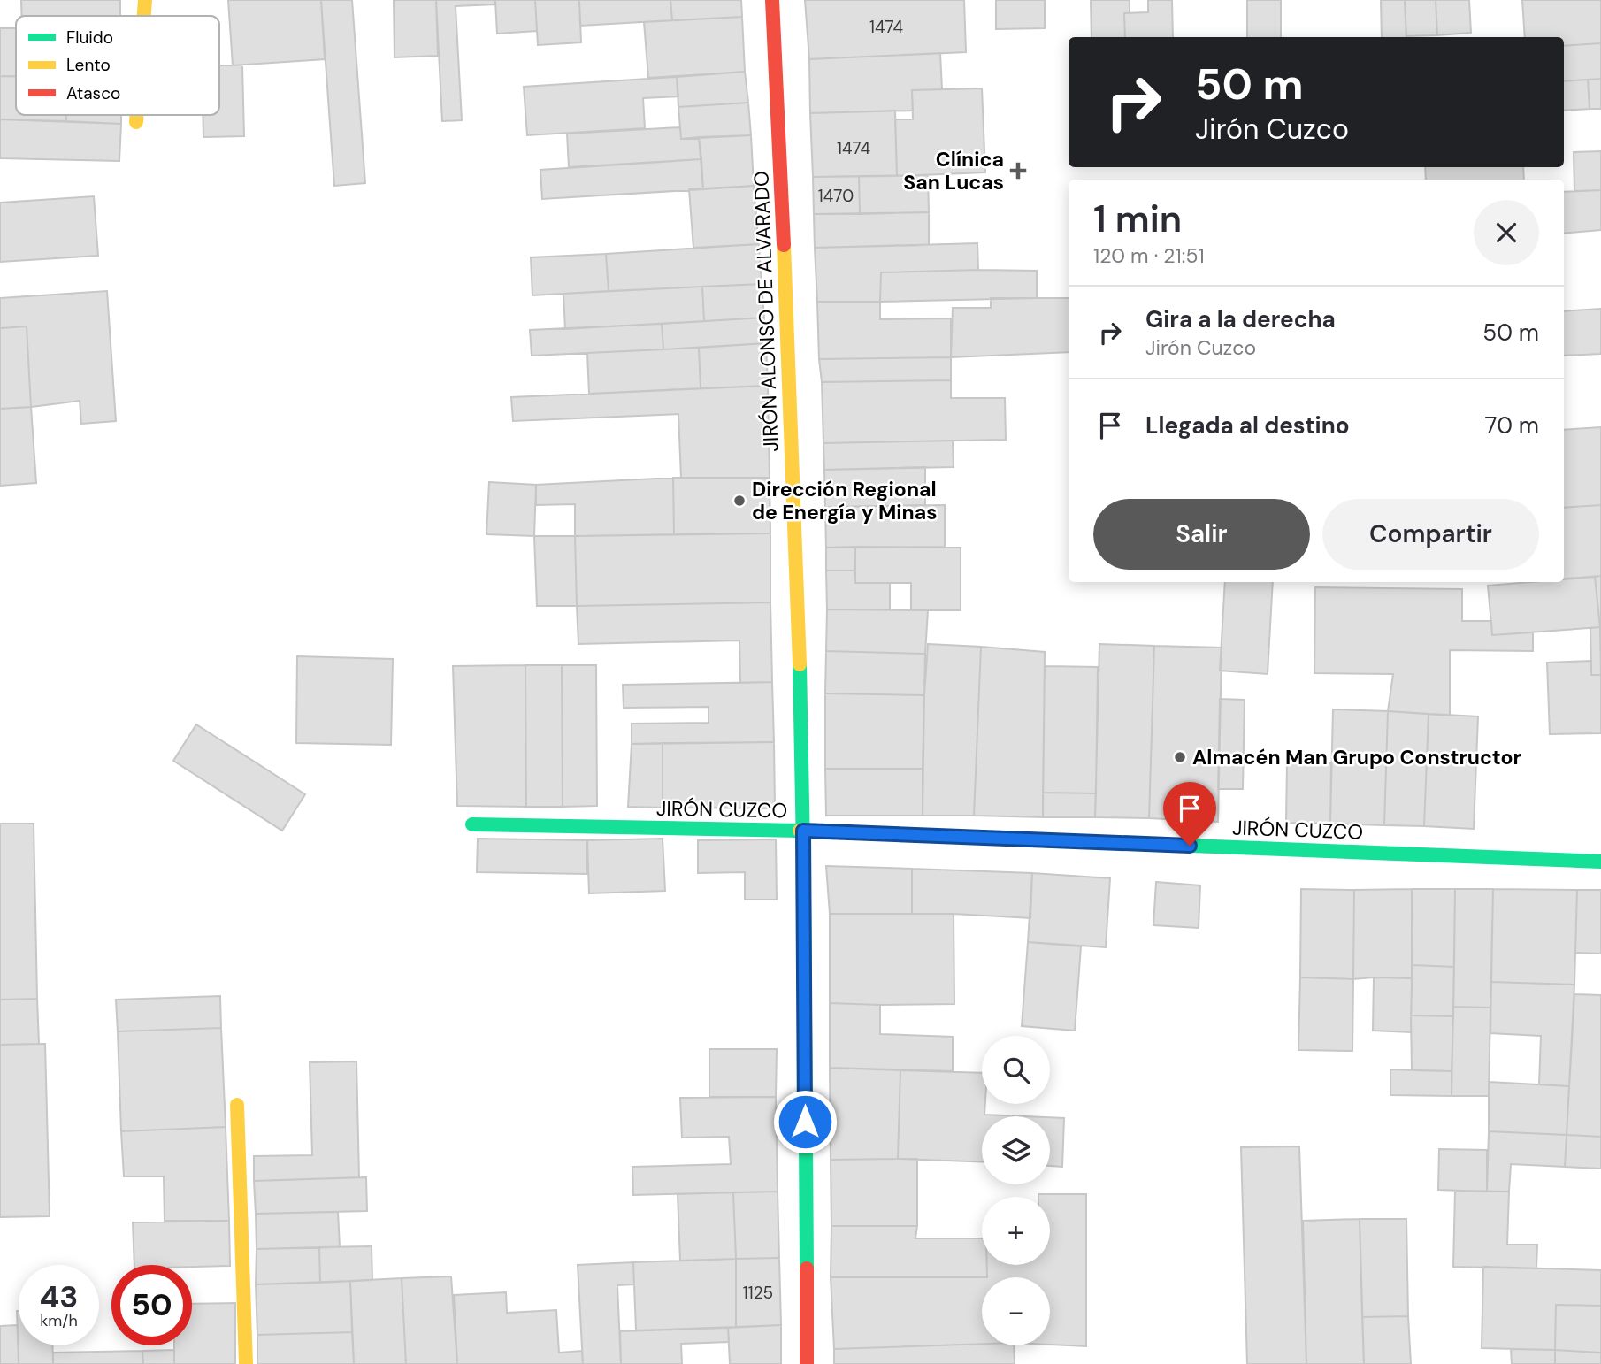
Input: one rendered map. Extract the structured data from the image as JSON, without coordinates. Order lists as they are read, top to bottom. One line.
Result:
{"streets":{"street":["JIRÓN ALONSO DE ALVARADO","JIRÓN CUZCO"]},"crossings":[["JIRÓN ALONSO DE ALVARADO","JIRÓN CUZCO"]],"places":{"health":["Clínica San Lucas"],"other":["Dirección Regional de Energía y Minas","Almacén Man Grupo Constructor"]},"house_numbers":["1474","1474","1470","1125"],"legend":["Fluido","Lento","Atasco"],"page":{"turn":["50 m","Jirón Cuzco"],"heading":["1 min","120 m · 21:51"],"list":[{"name":"Gira a la derecha","note":"Jirón Cuzco","value":"50 m"},{"name":"Llegada al destino","value":"70 m"}],"buttons":["Salir","Compartir"],"map_buttons":["+","−"],"speed":"43 km/h","limit":"50"}}
